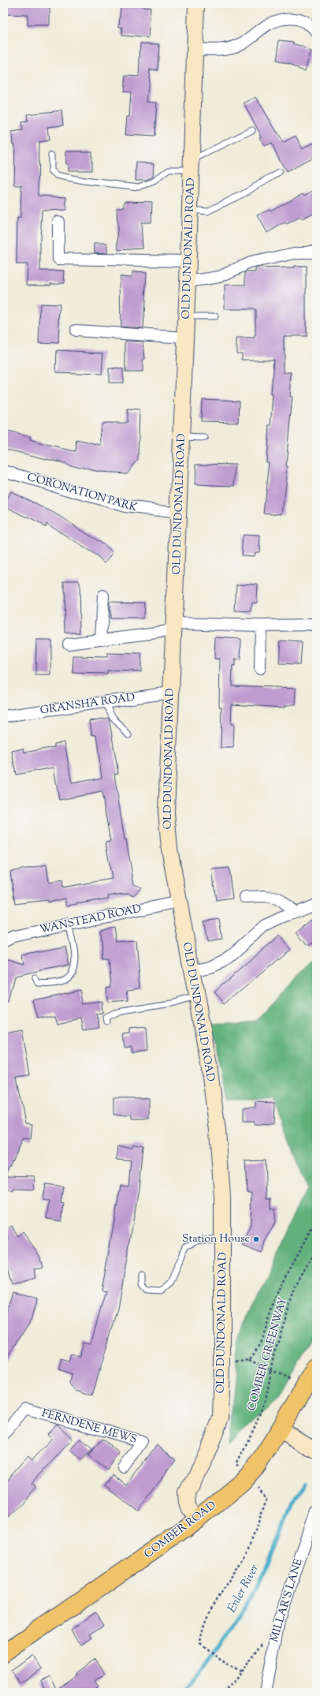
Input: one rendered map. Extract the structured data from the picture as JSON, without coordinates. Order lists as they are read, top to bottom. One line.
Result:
{"streets":{"highway":["COMBER ROAD"],"street":["OLD DUNDONALD ROAD","CORONATION PARK","GRANSHA ROAD","WANSTEAD ROAD","FERNDENE MEWS","MILLAR'S LANE"],"path":["COMBER GREENWAY"]},"crossings":[["OLD DUNDONALD ROAD","CORONATION PARK"],["OLD DUNDONALD ROAD","GRANSHA ROAD"],["OLD DUNDONALD ROAD","WANSTEAD ROAD"],["OLD DUNDONALD ROAD","COMBER ROAD"]],"water":["Enler River"],"places":["Station House"]}
